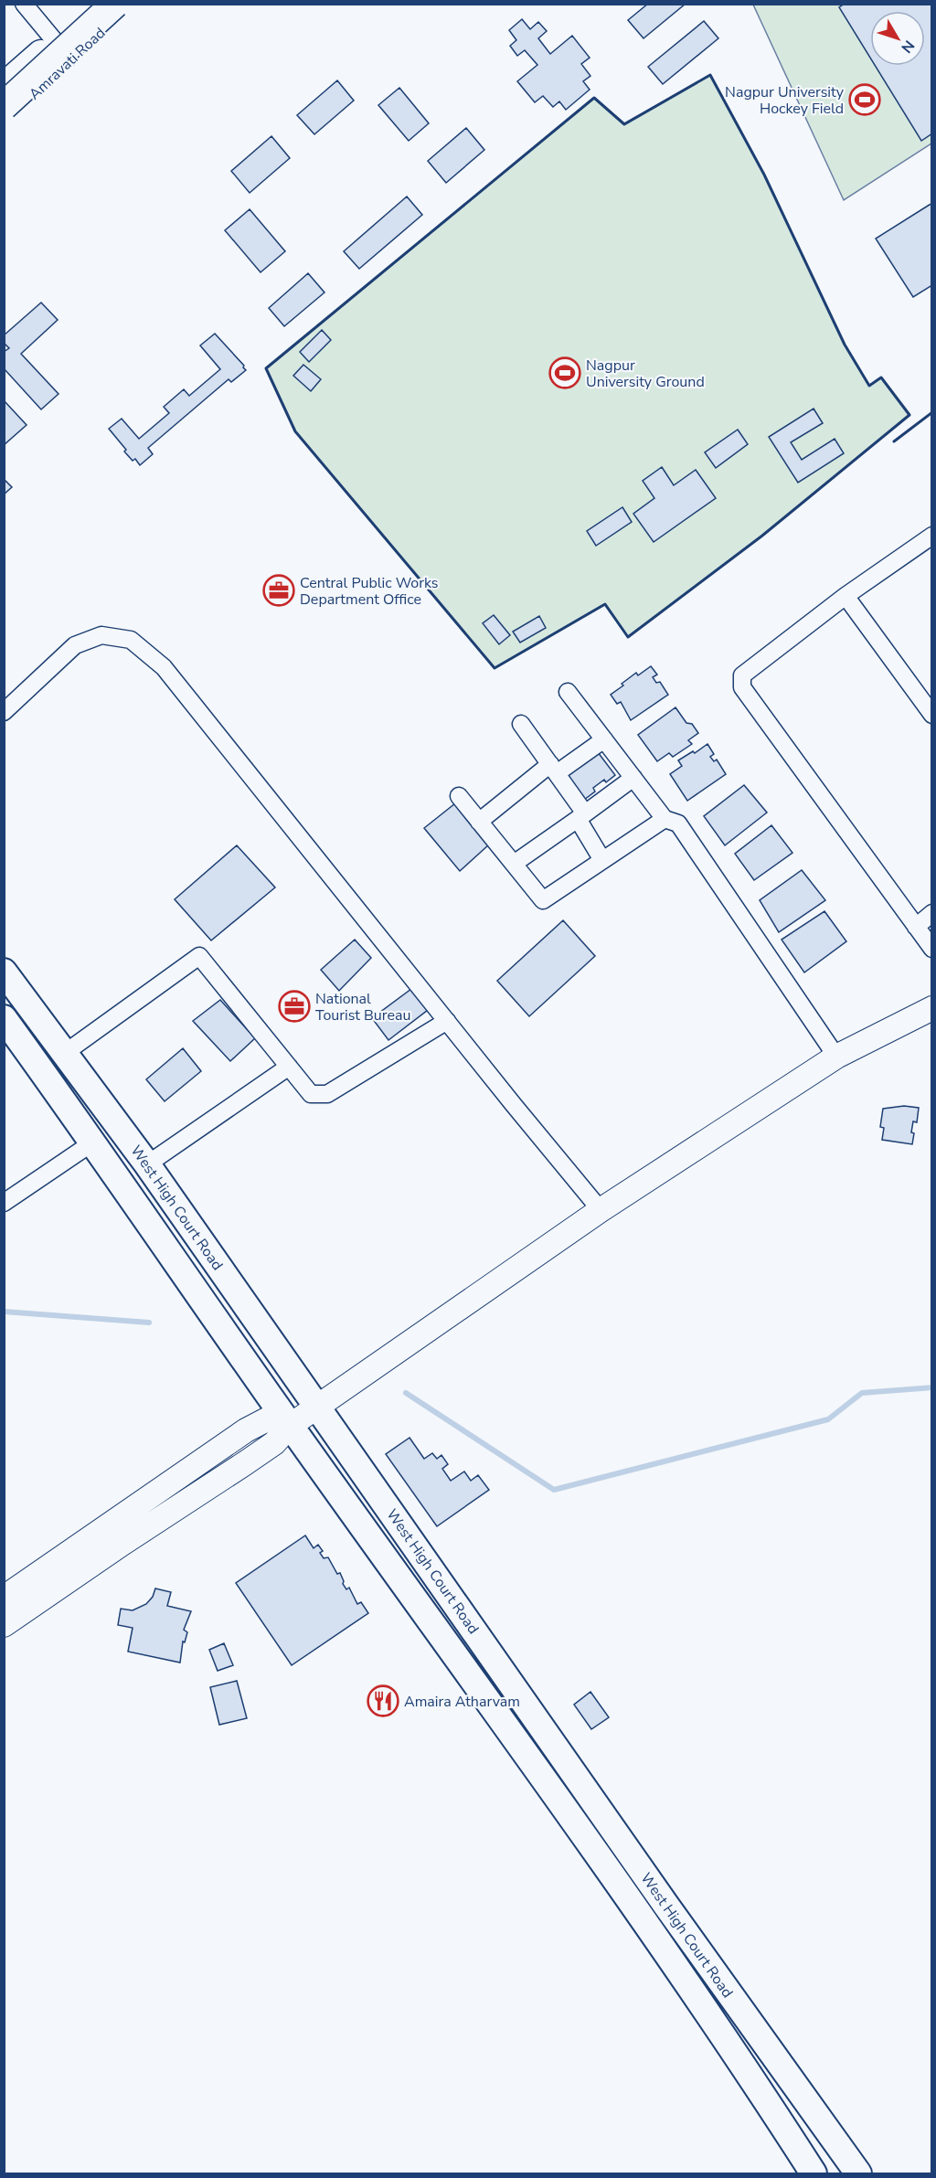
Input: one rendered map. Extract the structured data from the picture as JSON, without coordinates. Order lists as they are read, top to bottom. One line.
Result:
{"streets":{"highway":["Amravati Road"],"main road":["West High Court Road"]},"places":{"sports":["Nagpur University Hockey Field","Nagpur University Ground"],"office":["Central Public Works Department Office","National Tourist Bureau"],"restaurant":["Amaira Atharvam"]},"north":"bottom right"}
